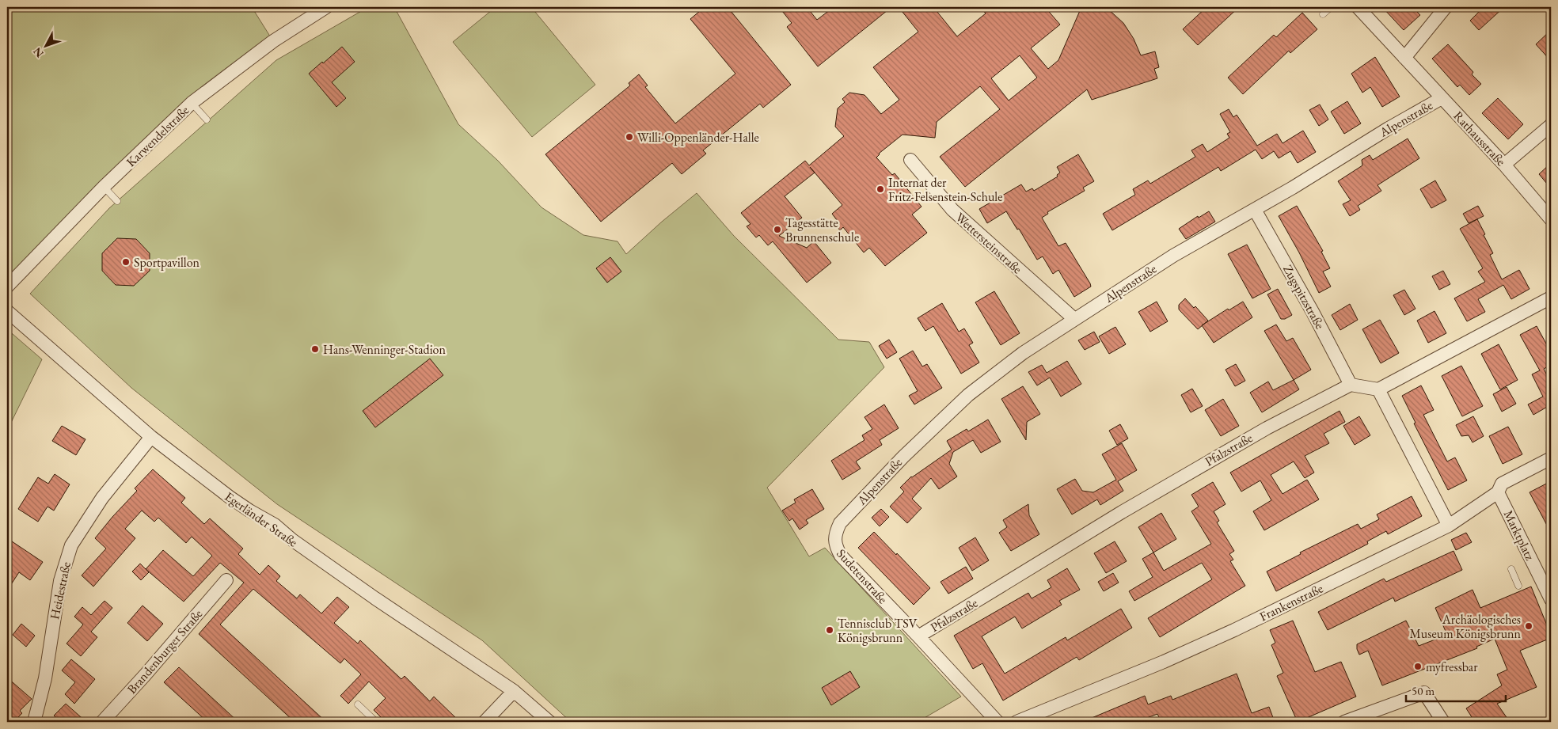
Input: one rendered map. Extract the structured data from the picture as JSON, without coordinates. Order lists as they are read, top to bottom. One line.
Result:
{"streets":{"street":["Alpenstraße","Karwendelstraße","Rathausstraße","Wettersteinstraße","Zugspitzstraße","Pfalzstraße","Egerländer Straße","Marktplatz","Sudetenstraße","Heidestraße","Frankenstraße","Brandenburger Straße"]},"crossings":[["Alpenstraße","Rathausstraße"],["Alpenstraße","Wettersteinstraße"],["Alpenstraße","Zugspitzstraße"],["Alpenstraße","Sudetenstraße"],["Zugspitzstraße","Pfalzstraße"],["Pfalzstraße","Sudetenstraße"],["Egerländer Straße","Heidestraße"],["Marktplatz","Frankenstraße"]],"places":["Willi-Oppenländer-Halle","Internat der Fritz-Felsenstein-Schule","Tagesstätte Brunnenschule","Sportpavillon","Hans-Wenninger-Stadion","Archäologisches Museum Königsbrunn","Tennisclub TSV Königsbrunn","myfressbar"],"scale_bar":"50 m","north":"bottom left"}
